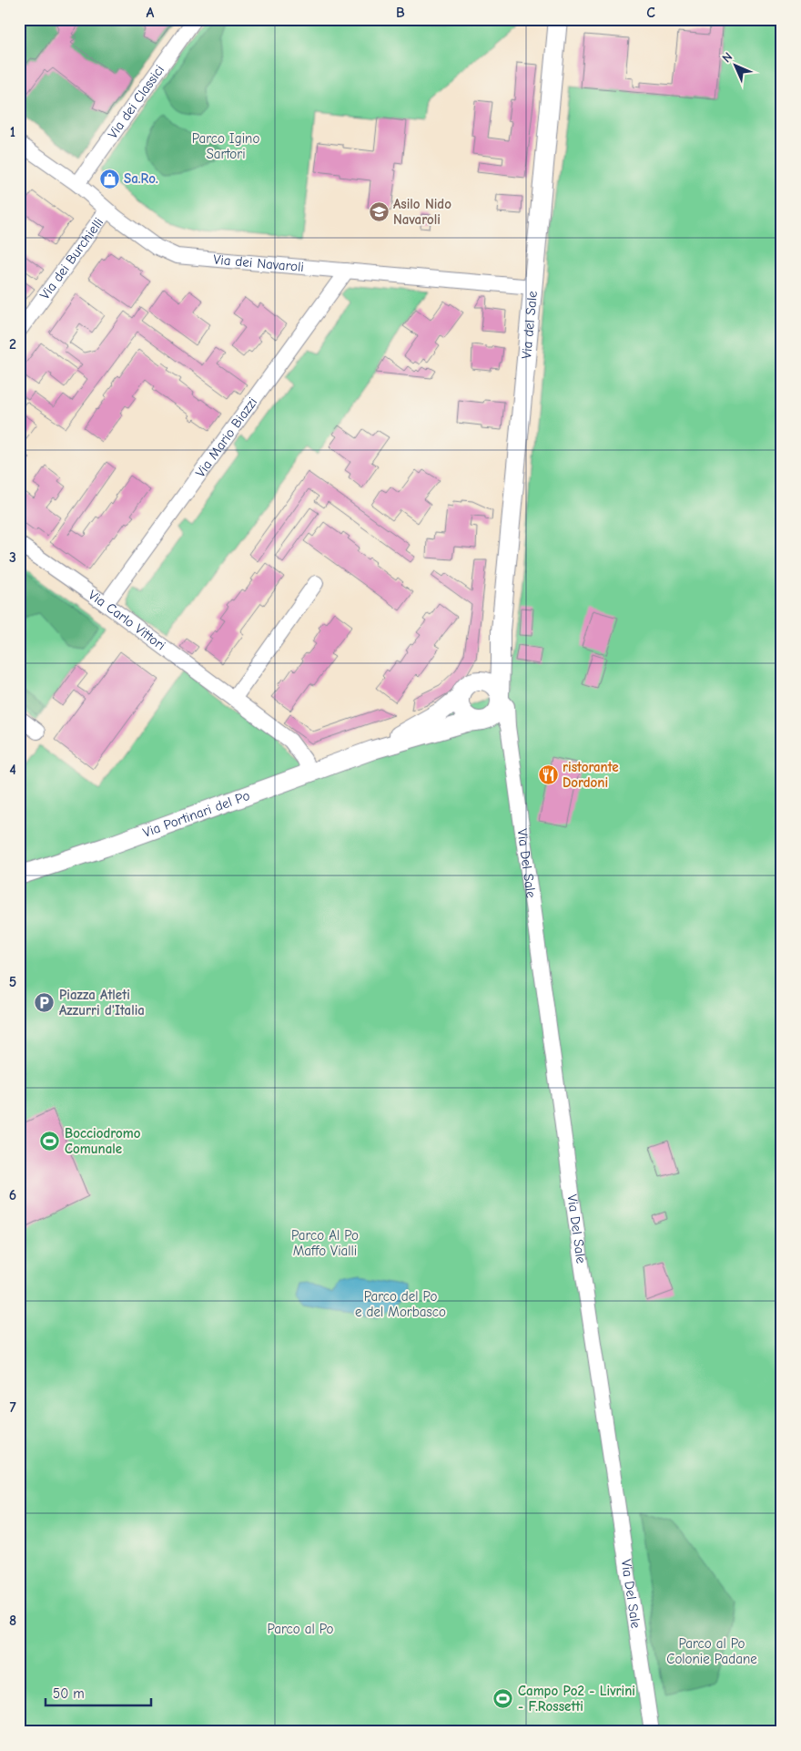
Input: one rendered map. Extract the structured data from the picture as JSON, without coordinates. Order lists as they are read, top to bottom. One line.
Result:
{"streets":{"street":["Via dei Classici","Via dei Burchielli","Via dei Navaroli","Via del Sale","Via Mario Biazzi","Via Carlo Vittori","Via Portinari del Po","Via Del Sale"]},"crossings":[["Via dei Classici","Via dei Navaroli"],["Via dei Burchielli","Via dei Navaroli"],["Via dei Navaroli","Via del Sale"],["Via dei Navaroli","Via Mario Biazzi"],["Via del Sale","Via Portinari del Po"],["Via del Sale","Via Del Sale"],["Via Mario Biazzi","Via Carlo Vittori"],["Via Carlo Vittori","Via Portinari del Po"]],"parks":["Parco Igino Sartori","Parco Al Po Maffo Vialli","Parco del Po e del Morbasco","Parco al Po","Parco al Po Colonie Padane"],"places":{"shop":["Sa.Ro."],"school or university":["Asilo Nido Navaroli"],"restaurant":["ristorante Dordoni"],"parking":["Piazza Atleti Azzurri d'Italia"],"sports":["Bocciodromo Comunale","Campo Po2 - Livrini - F.Rossetti"]},"scale_bar":"50 m","north":"top left","grid":{"columns":["A","B","C"],"rows":["1","2","3","4","5","6","7","8"]}}
